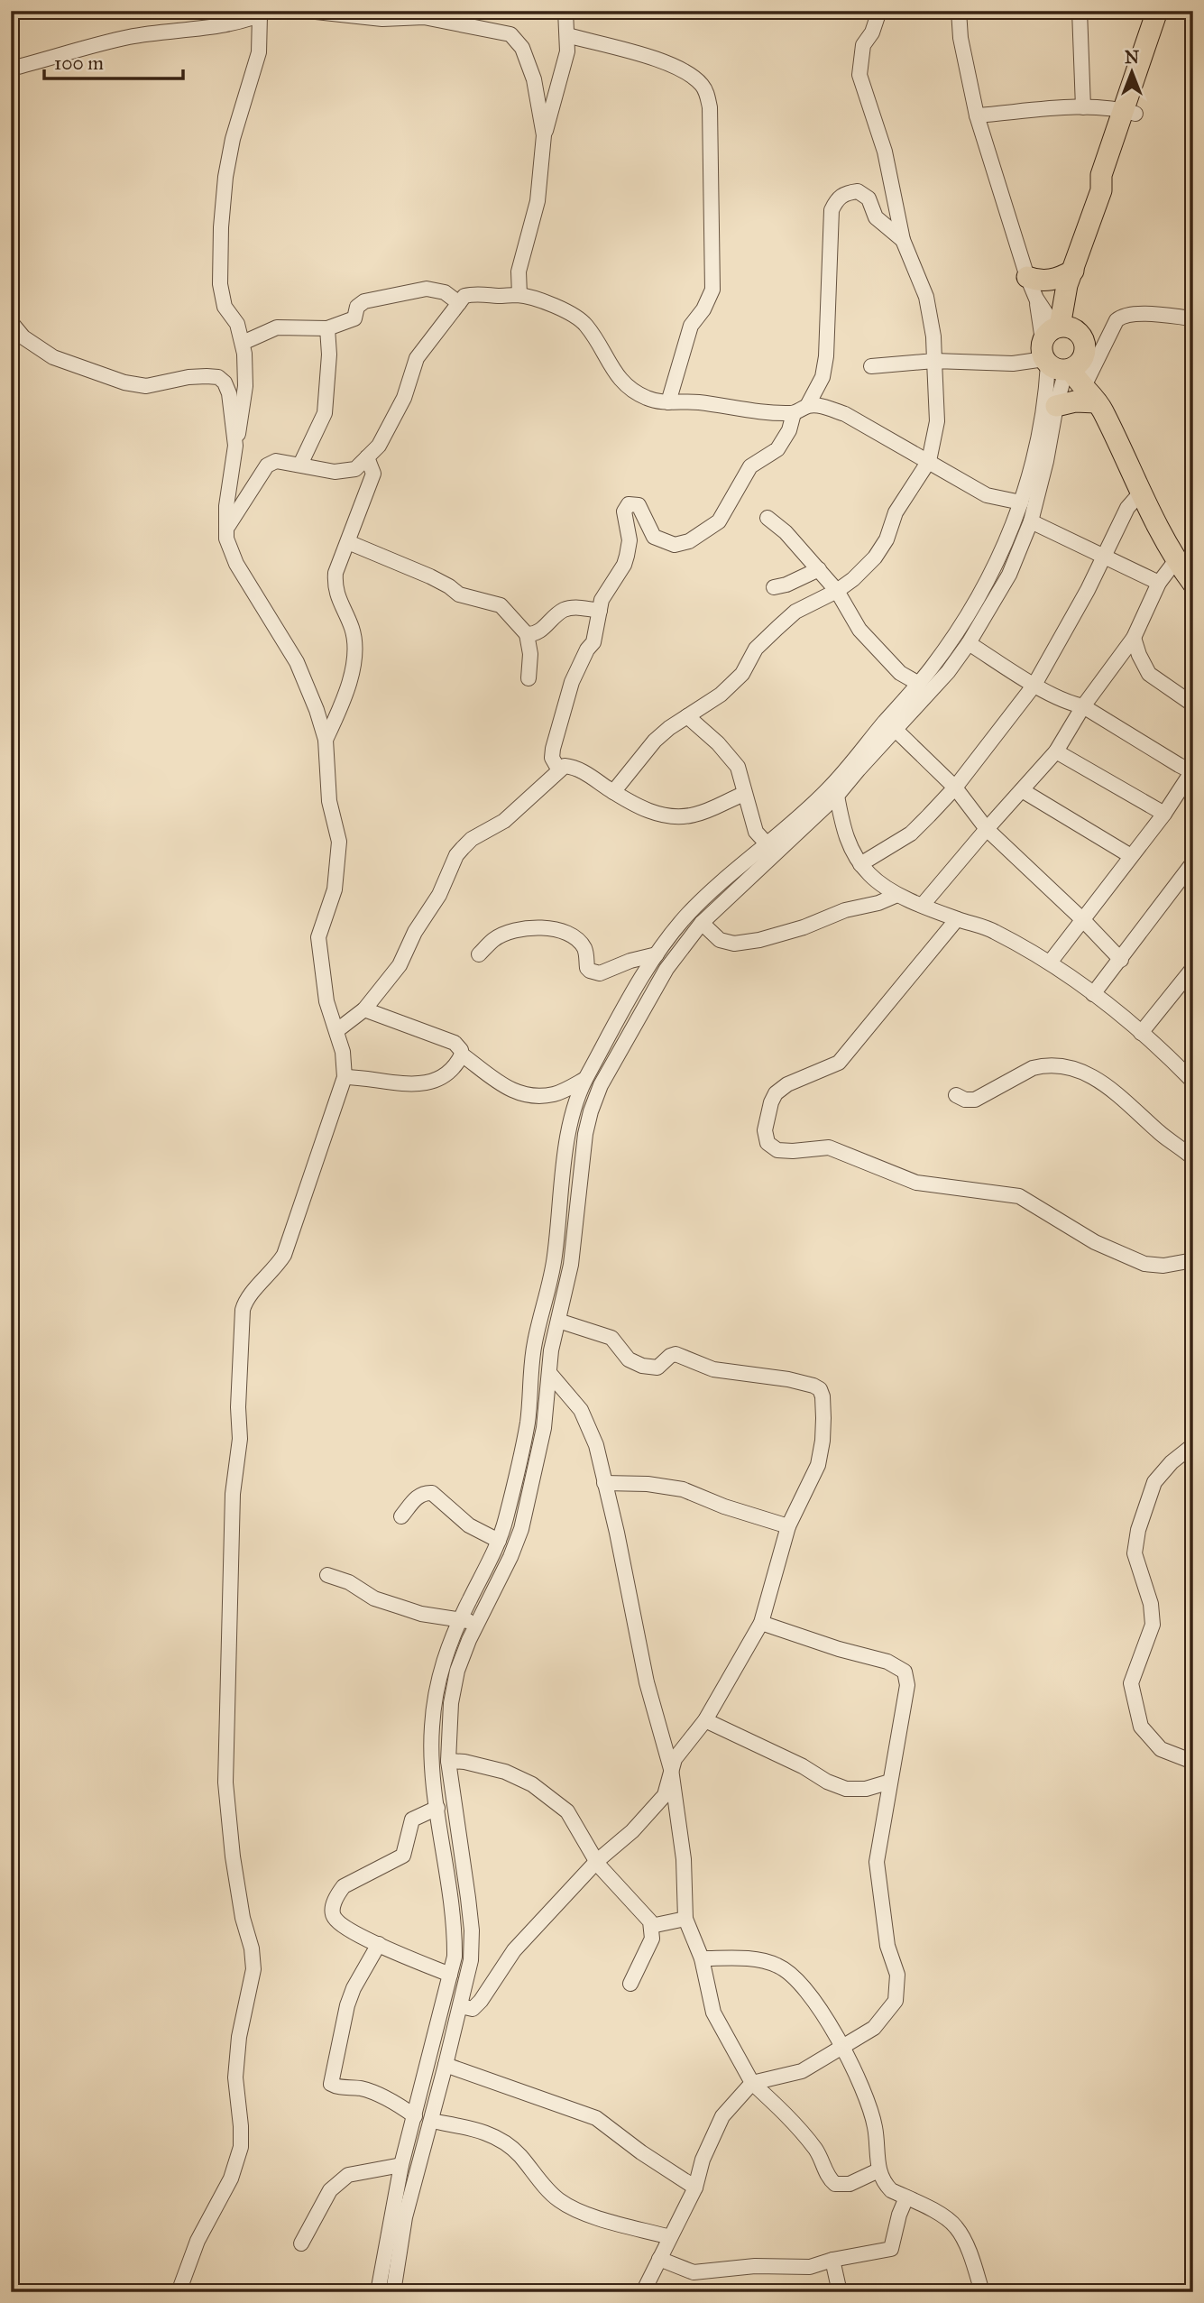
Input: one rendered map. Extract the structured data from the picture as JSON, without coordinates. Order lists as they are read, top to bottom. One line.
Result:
{"scale_bar":"100 m","north":"top"}
